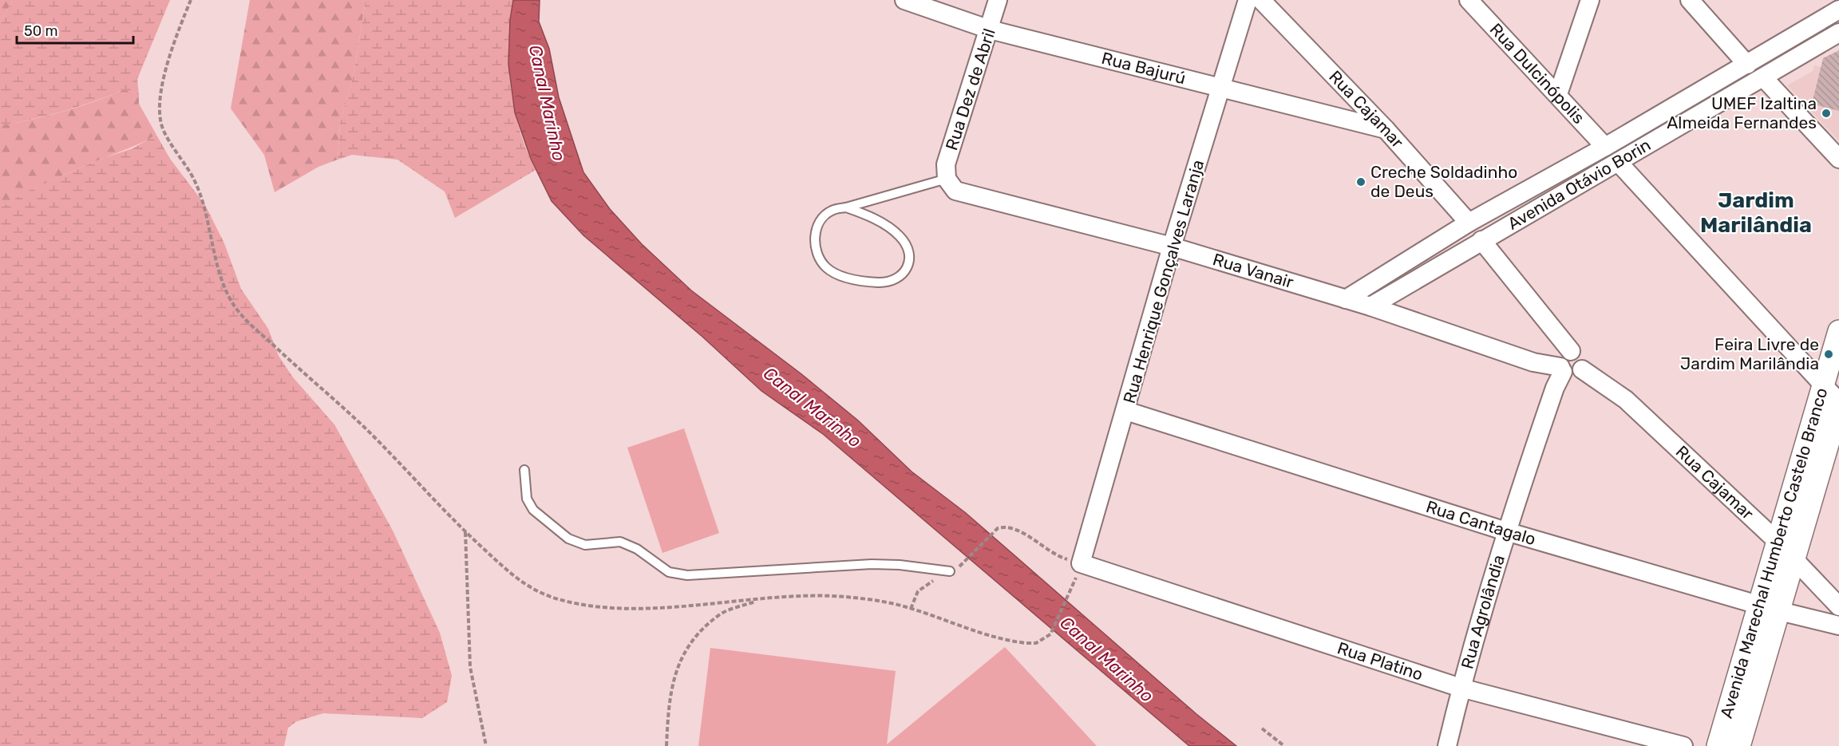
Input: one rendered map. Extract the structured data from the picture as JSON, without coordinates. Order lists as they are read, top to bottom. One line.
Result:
{"streets":{"street":["Rua Bajurú","Rua Dulcinópolis","Rua Dez de Abril","Rua Cajamar","Avenida Otávio Borin","Rua Vanair","Rua Henrique Gonçalves Laranja","Rua Cantagalo","Avenida Marechal Humberto Castelo Branco","Rua Agrolândia","Rua Platino"]},"crossings":[["Rua Bajurú","Rua Dez de Abril"],["Rua Bajurú","Rua Cajamar"],["Rua Bajurú","Rua Henrique Gonçalves Laranja"],["Rua Dulcinópolis","Avenida Otávio Borin"],["Rua Dez de Abril","Rua Vanair"],["Rua Cajamar","Avenida Otávio Borin"],["Rua Cajamar","Rua Vanair"],["Rua Cajamar","Avenida Marechal Humberto Castelo Branco"],["Rua Cajamar","Rua Agrolândia"],["Avenida Otávio Borin","Rua Vanair"],["Rua Vanair","Rua Henrique Gonçalves Laranja"],["Rua Vanair","Rua Agrolândia"],["Rua Henrique Gonçalves Laranja","Rua Cantagalo"],["Rua Henrique Gonçalves Laranja","Rua Platino"],["Rua Cantagalo","Avenida Marechal Humberto Castelo Branco"],["Rua Cantagalo","Rua Agrolândia"],["Rua Agrolândia","Rua Platino"]],"districts":["Jardim Marilândia"],"water":["Canal Marinho"],"places":["UMEF Izaltina Almeida Fernandes","Creche Soldadinho de Deus","Feira Livre de Jardim Marilândia"],"scale_bar":"50 m"}
